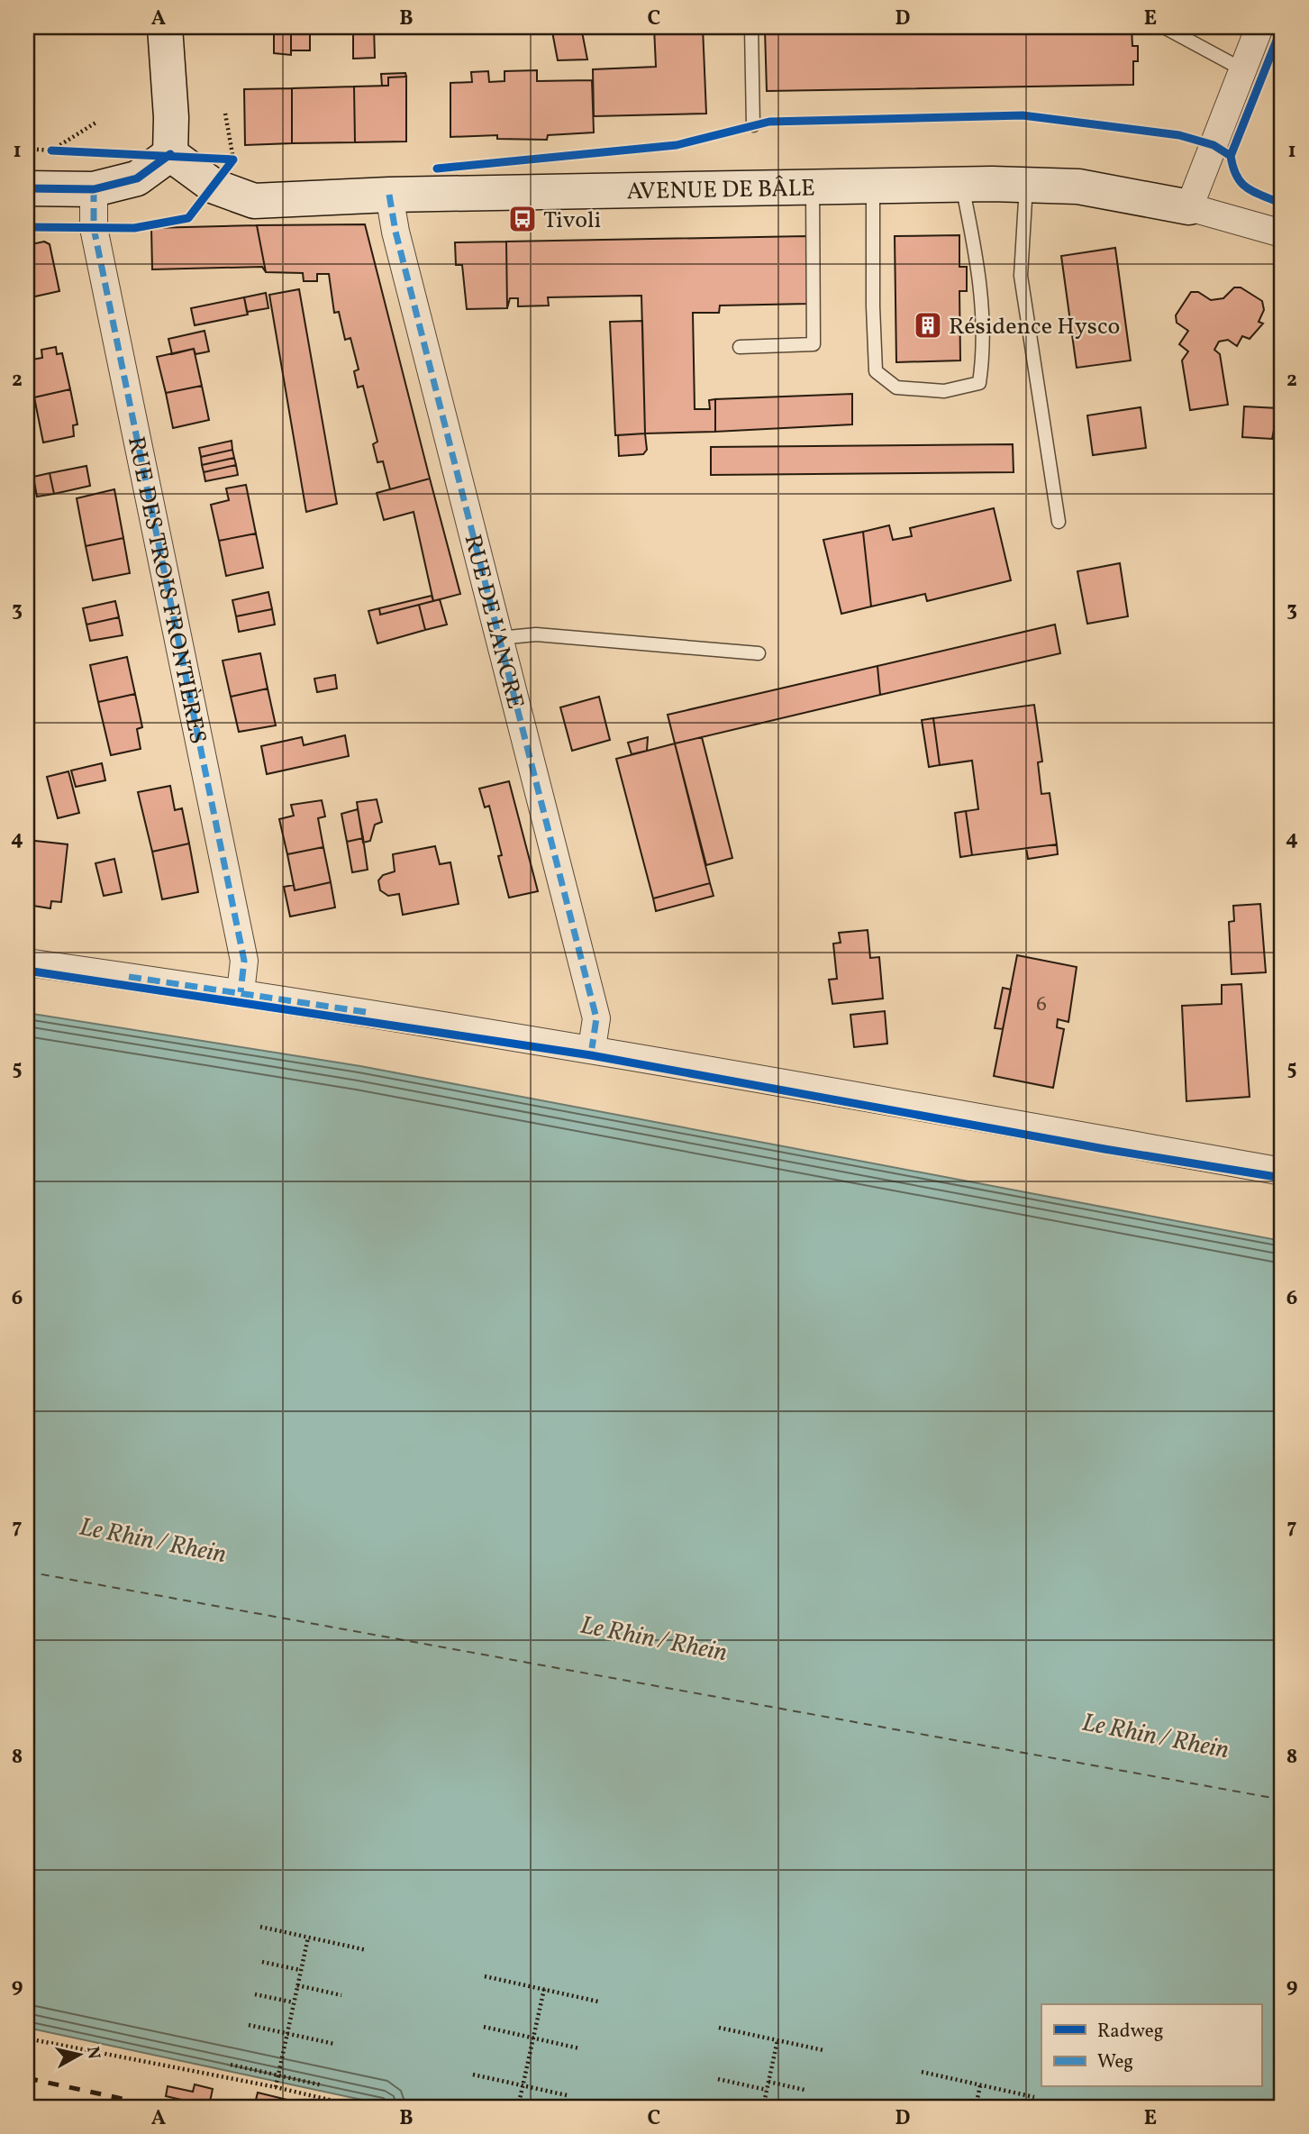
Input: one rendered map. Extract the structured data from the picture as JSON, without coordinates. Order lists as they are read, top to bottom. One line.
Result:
{"streets":{"street":["AVENUE DE BÂLE","RUE DES TROIS FRONTIÈRES","RUE DE L'ANCRE"]},"crossings":[["AVENUE DE BÂLE","RUE DE L'ANCRE"]],"water":["Le Rhin / Rhein"],"places":{"bus stop":["Tivoli"],"building":["Résidence Hysco"]},"house_numbers":["6"],"legend":["Radweg","Weg"],"north":"right","grid":{"columns":["A","B","C","D","E"],"rows":["1","2","3","4","5","6","7","8","9"]}}
